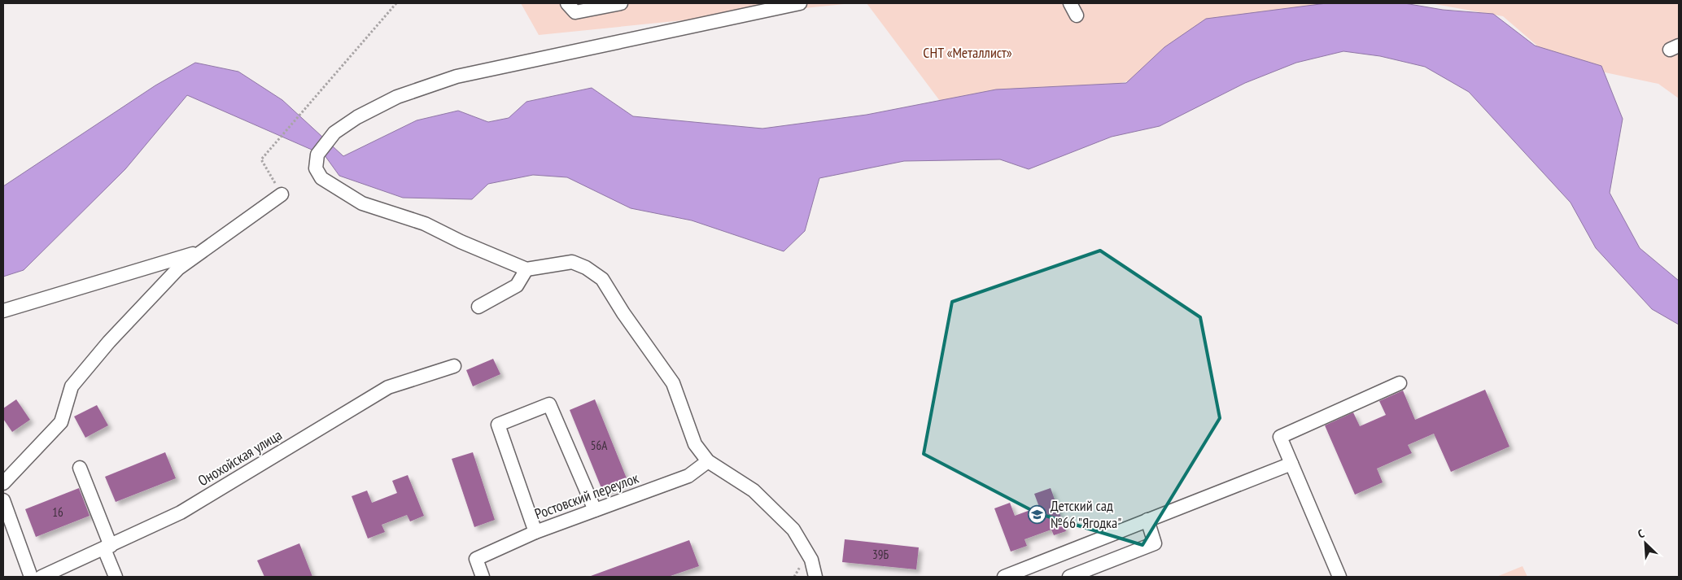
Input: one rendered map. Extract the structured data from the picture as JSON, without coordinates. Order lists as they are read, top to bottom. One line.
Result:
{"streets":{"street":["Онохойская улица","Ростовский переулок"]},"parks":["СНТ «Металлист»"],"places":{"school or university":["Детский сад №66 \"Ягодка\""]},"house_numbers":["56А","16","39Б"],"north":"top left"}
